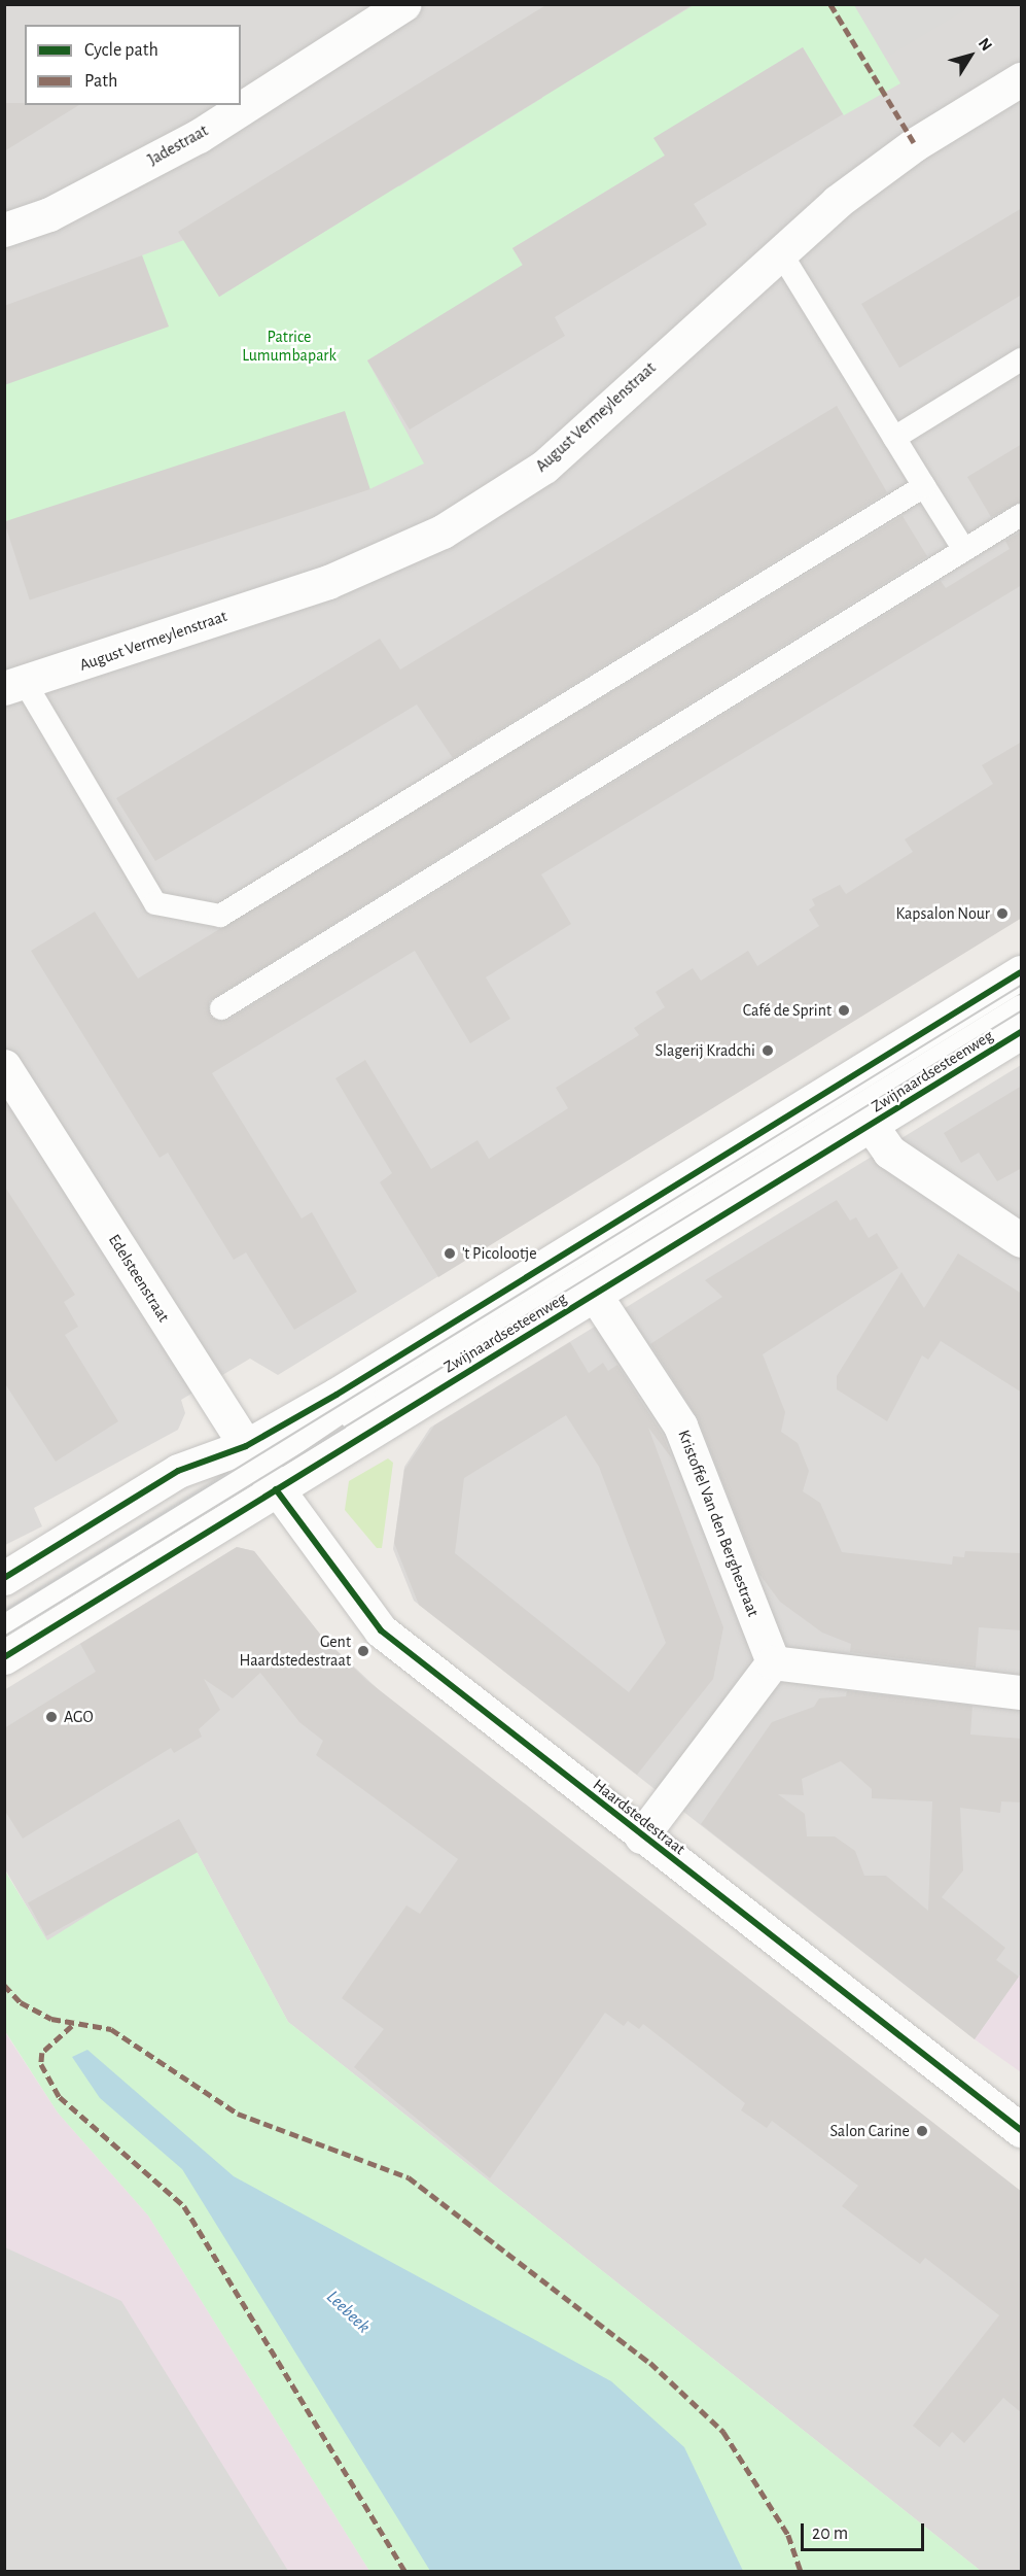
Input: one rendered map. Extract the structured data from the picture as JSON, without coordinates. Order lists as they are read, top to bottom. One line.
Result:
{"streets":{"street":["Jadestraat","August Vermeylenstraat","Zwijnaardsesteenweg","Edelsteenstraat","Kristoffel Van den Berghestraat","Haardstedestraat"]},"crossings":[["Zwijnaardsesteenweg","Edelsteenstraat"],["Zwijnaardsesteenweg","Kristoffel Van den Berghestraat"],["Zwijnaardsesteenweg","Haardstedestraat"],["Edelsteenstraat","Haardstedestraat"]],"water":["Leebeek"],"parks":["Patrice Lumumbapark"],"places":["Kapsalon Nour","Café de Sprint","Slagerij Kradchi","'t Picolootje","Gent Haardstedestraat","AGO","Salon Carine"],"legend":["Cycle path","Path"],"scale_bar":"20 m","north":"top right"}
